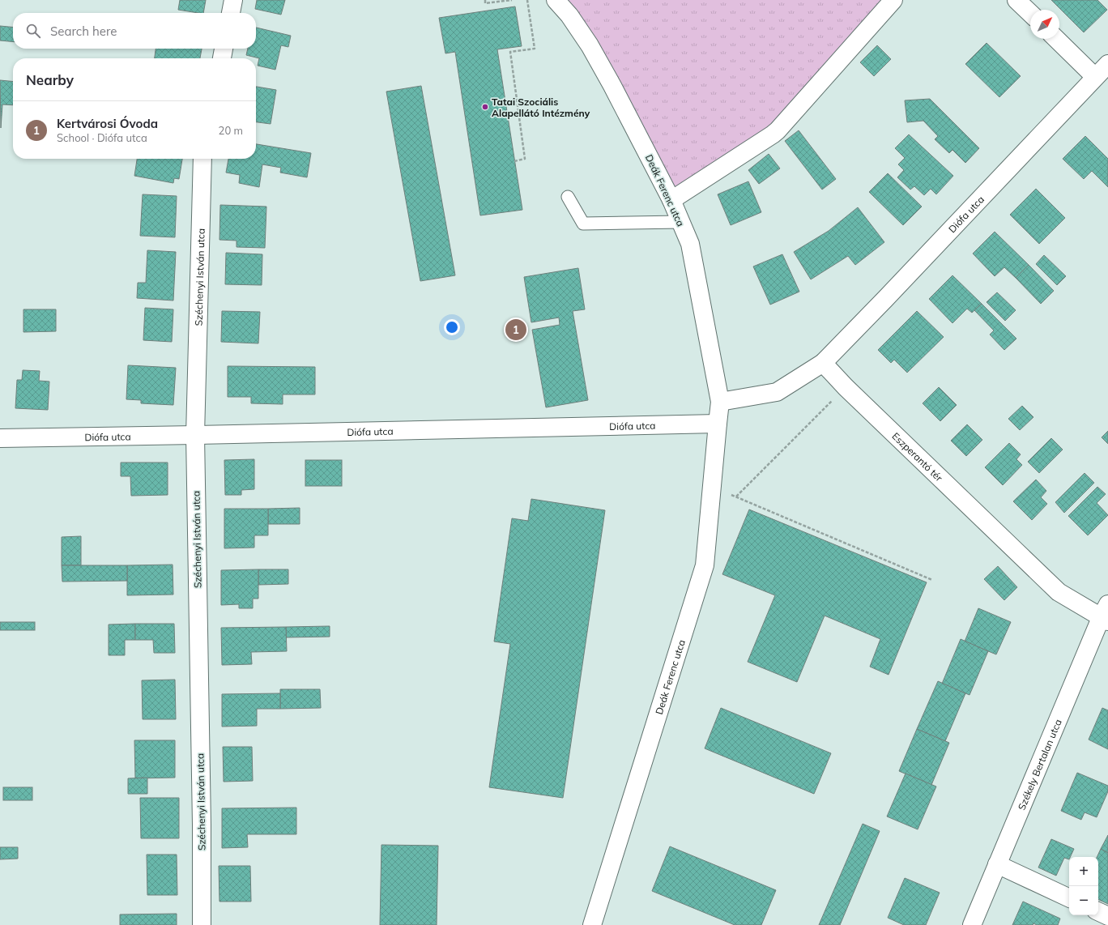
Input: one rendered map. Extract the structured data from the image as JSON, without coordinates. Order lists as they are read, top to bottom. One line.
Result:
{"streets":{"street":["Deák Ferenc utca","Diófa utca","Széchenyi István utca","Eszperantó tér","Székely Bertalan utca"]},"crossings":[["Deák Ferenc utca","Diófa utca"],["Diófa utca","Széchenyi István utca"],["Diófa utca","Eszperantó tér"],["Eszperantó tér","Székely Bertalan utca"]],"places":["Tatai Szociális Alapellátó Intézmény"],"north":"top right","page":{"search":"Search here","heading":"Nearby","list":[{"mark":"1","name":"Kertvárosi Óvoda","note":"School · Diófa utca","value":"20 m"}],"pins":"1","map_buttons":["+","−"]}}
